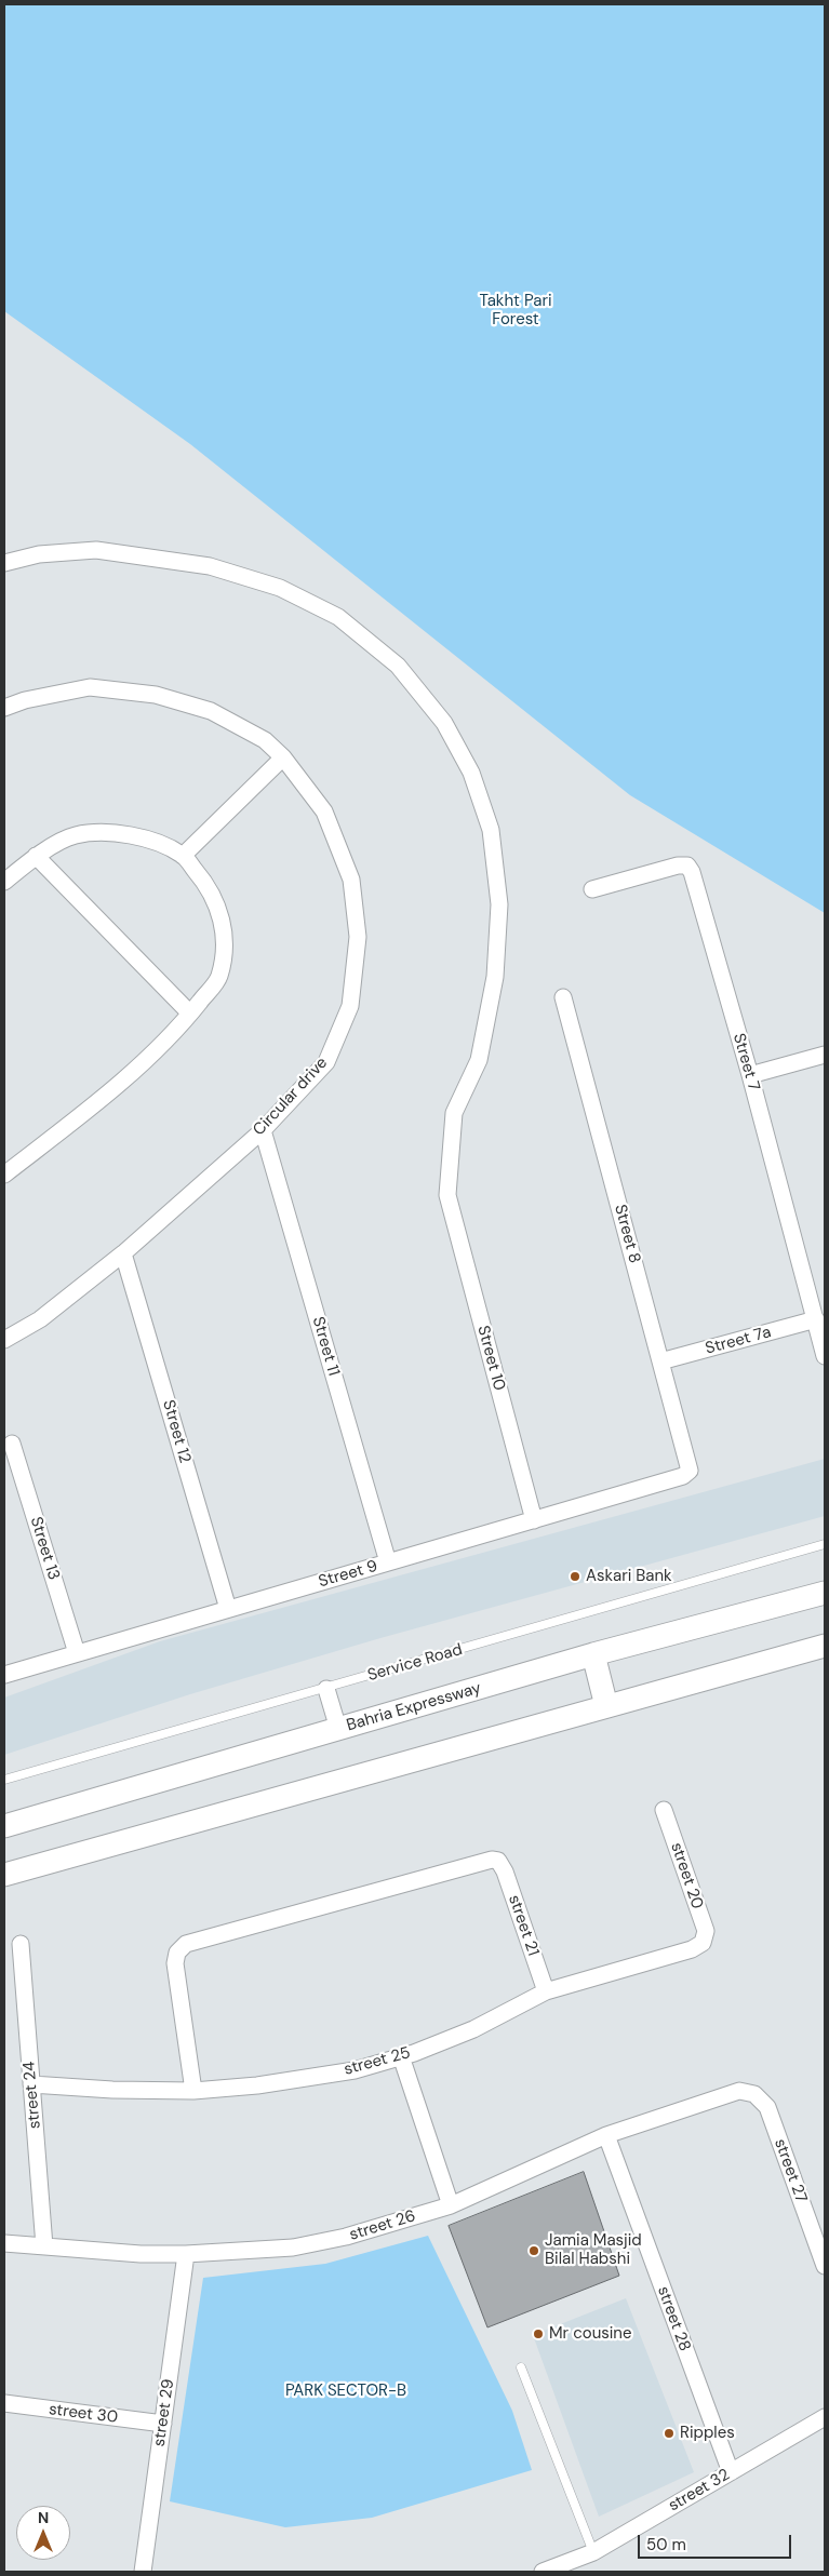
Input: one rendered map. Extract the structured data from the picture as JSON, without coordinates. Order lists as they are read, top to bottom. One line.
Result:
{"streets":{"main road":["Bahria Expressway"],"street":["Street 7","Circular drive","Street 8","Street 7a","Street 11","Street 10","Street 12","Street 13","Street 9","street 20","street 21","street 25","street 24","street 27","street 26","street 28","street 29","street 30","street 32"],"lane":["Service Road"]},"crossings":[["Street 7","Street 7a"],["Circular drive","Street 11"],["Circular drive","Street 12"],["Street 8","Street 7a"],["Street 8","Street 9"],["Street 11","Street 9"],["Street 10","Street 9"],["Street 12","Street 9"],["Street 13","Street 9"],["street 20","street 25"],["street 21","street 25"],["street 25","street 24"],["street 24","street 26"],["street 27","street 26"],["street 26","street 28"],["street 26","street 29"],["street 28","street 32"],["street 29","street 30"]],"parks":["Takht Pari Forest","PARK SECTOR-B"],"places":["Askari Bank","Jamia Masjid Bilal Habshi","Mr cousine","Ripples"],"scale_bar":"50 m","north":"top"}
